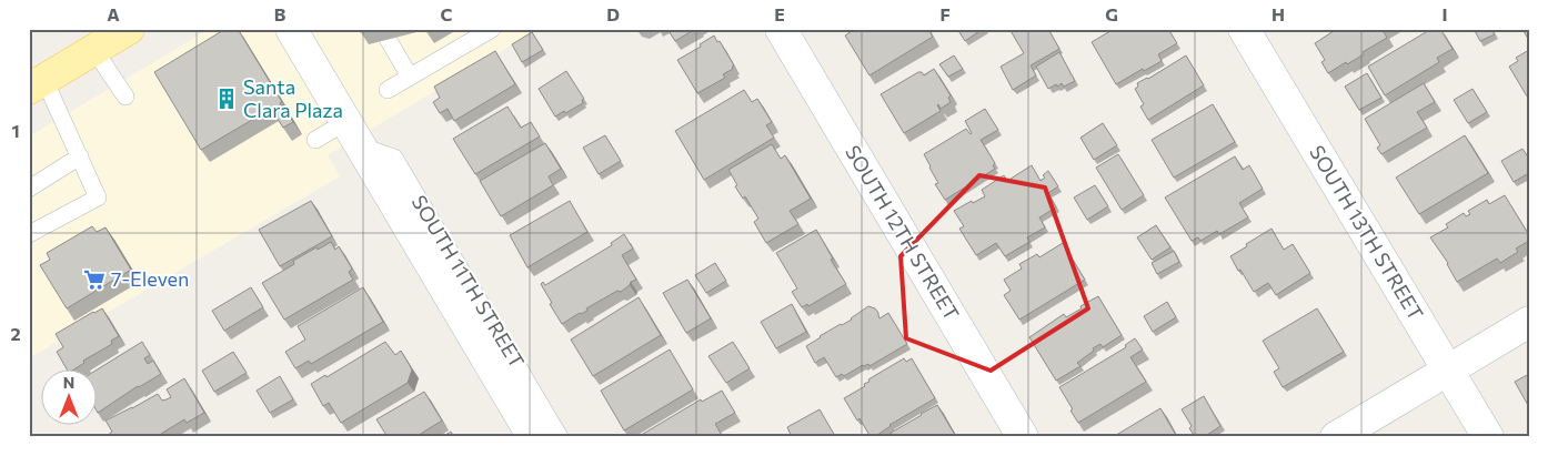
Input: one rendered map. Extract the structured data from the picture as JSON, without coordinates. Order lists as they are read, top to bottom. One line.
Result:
{"streets":{"street":["SOUTH 12TH STREET","SOUTH 13TH STREET","SOUTH 11TH STREET"]},"places":{"building":["Santa Clara Plaza"],"supermarket":["7-Eleven"]},"north":"top","grid":{"columns":["A","B","C","D","E","F","G","H","I"],"rows":["1","2"]}}
